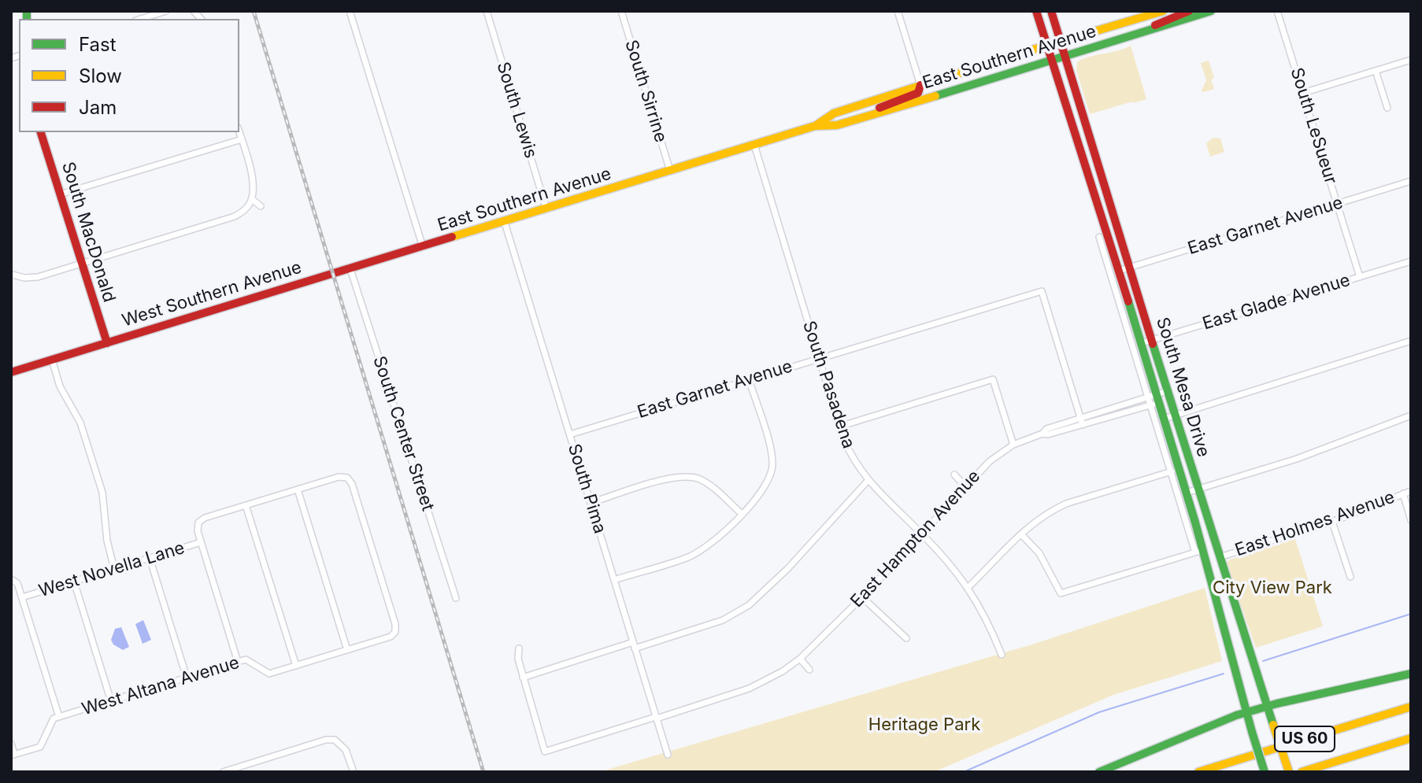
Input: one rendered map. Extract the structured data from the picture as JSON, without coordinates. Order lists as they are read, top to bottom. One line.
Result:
{"streets":{"main road":["East Southern Avenue","South MacDonald","West Southern Avenue","South Mesa Drive","US 60"],"street":["South Sirrine","South Lewis","South LeSueur","East Garnet Avenue","East Glade Avenue","South Pasadena","South Center Street","South Pima","East Holmes Avenue","East Hampton Avenue","West Novella Lane","West Altana Avenue"]},"crossings":[["East Southern Avenue","South Sirrine"],["East Southern Avenue","South Lewis"],["East Southern Avenue","West Southern Avenue"],["East Southern Avenue","South Pasadena"],["East Southern Avenue","South Mesa Drive"],["East Southern Avenue","South Pima"],["South LeSueur","East Garnet Avenue"],["South LeSueur","East Glade Avenue"],["East Garnet Avenue","South Pasadena"],["East Garnet Avenue","South Mesa Drive"],["East Garnet Avenue","South Pima"],["East Garnet Avenue","East Hampton Avenue"],["South MacDonald","West Southern Avenue"],["West Southern Avenue","South Center Street"],["East Glade Avenue","South Mesa Drive"],["South Pasadena","East Hampton Avenue"],["South Mesa Drive","East Holmes Avenue"],["South Mesa Drive","East Hampton Avenue"],["South Pima","East Hampton Avenue"]],"parks":["City View Park","Heritage Park"],"legend":["Fast","Slow","Jam"]}
